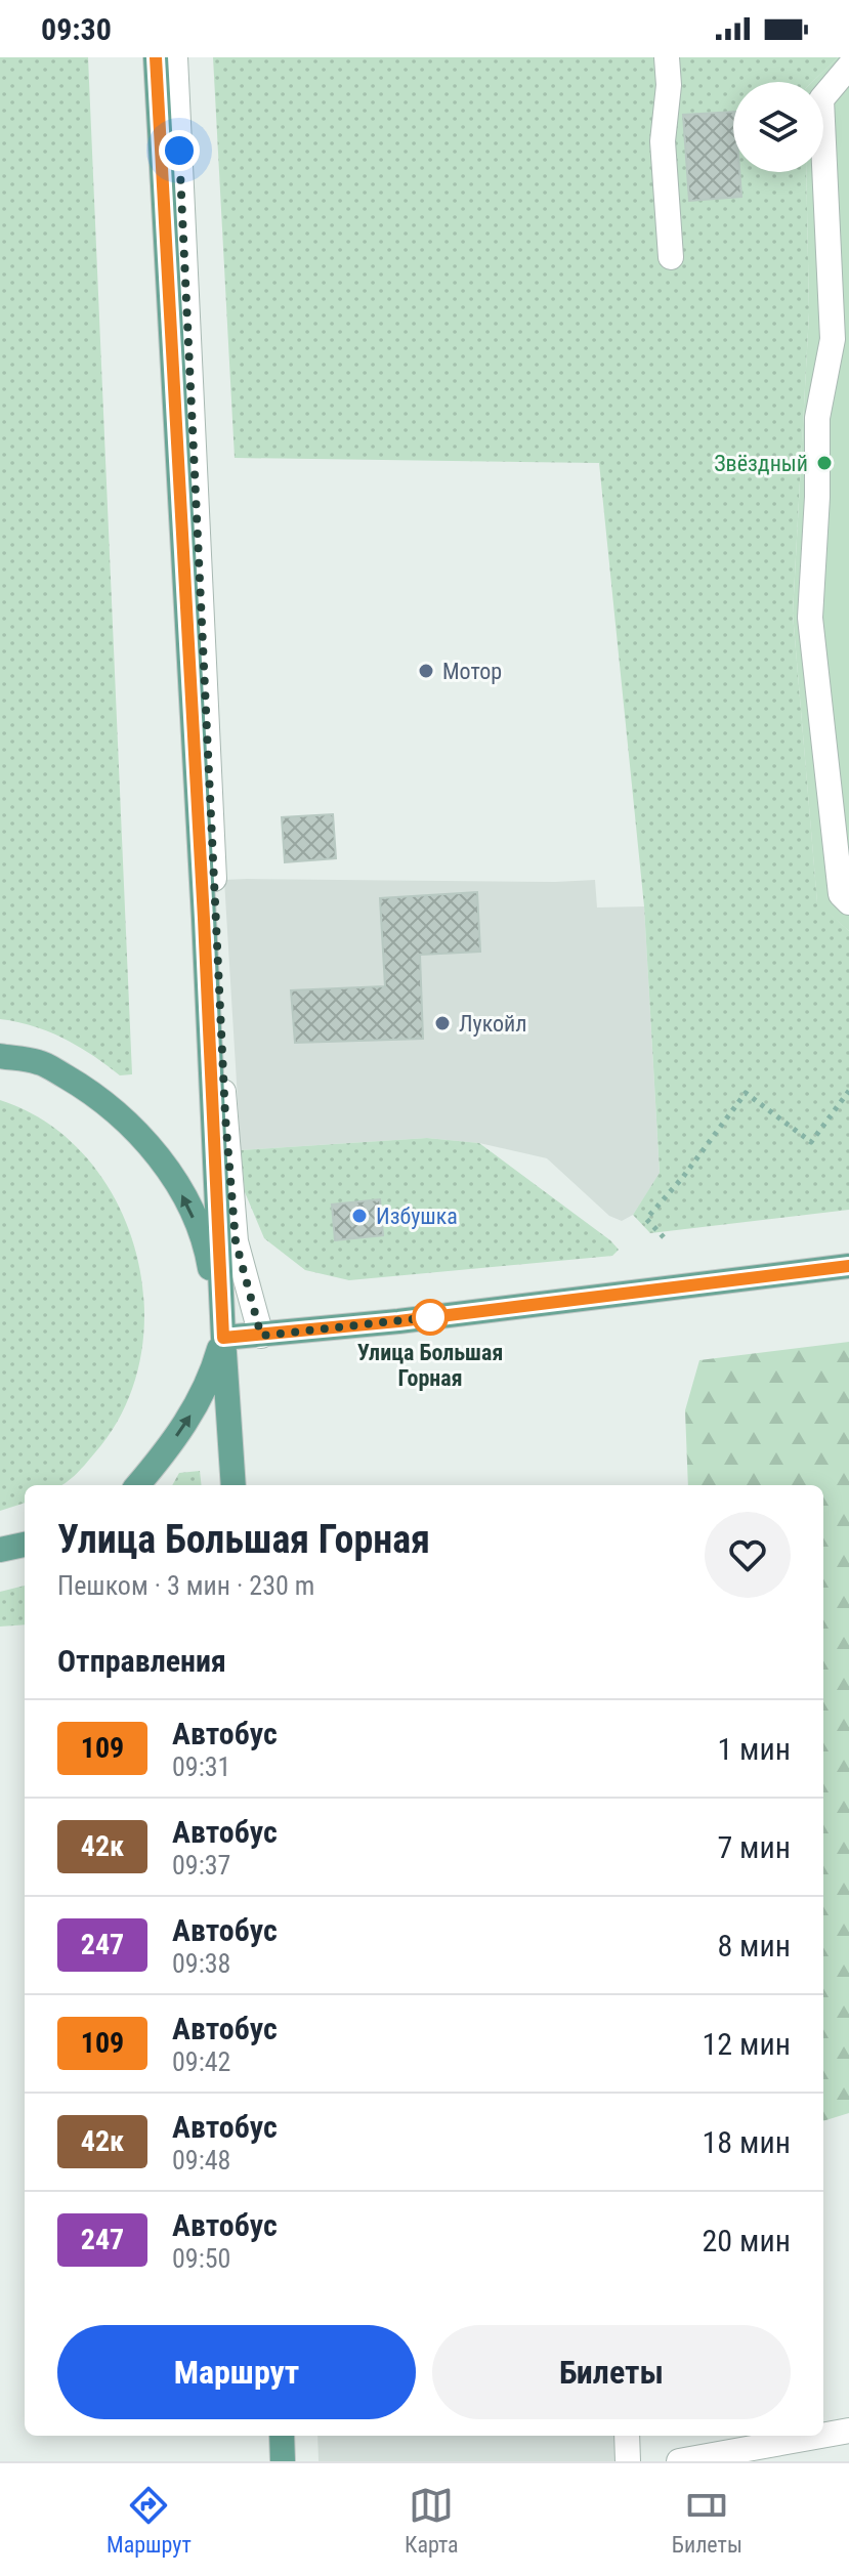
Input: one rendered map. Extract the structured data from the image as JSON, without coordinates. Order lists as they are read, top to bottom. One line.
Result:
{"places":["Звёздный","Мотор","Лукойл","Избушка","Улица Большая Горная"],"lines":["bus line 109"],"page":{"status":"09:30","heading":[["Улица Большая Горная","Пешком · 3 мин · 230 m"],"Отправления"],"list":[{"mark":"109","name":"Автобус","note":"09:31","value":"1 мин"},{"mark":"42к","name":"Автобус","note":"09:37","value":"7 мин"},{"mark":"247","name":"Автобус","note":"09:38","value":"8 мин"},{"mark":"109","name":"Автобус","note":"09:42","value":"12 мин"},{"mark":"42к","name":"Автобус","note":"09:48","value":"18 мин"},{"mark":"247","name":"Автобус","note":"09:50","value":"20 мин"}],"buttons":["Маршрут","Билеты"],"tabs":["Маршрут","Карта","Билеты"]}}
